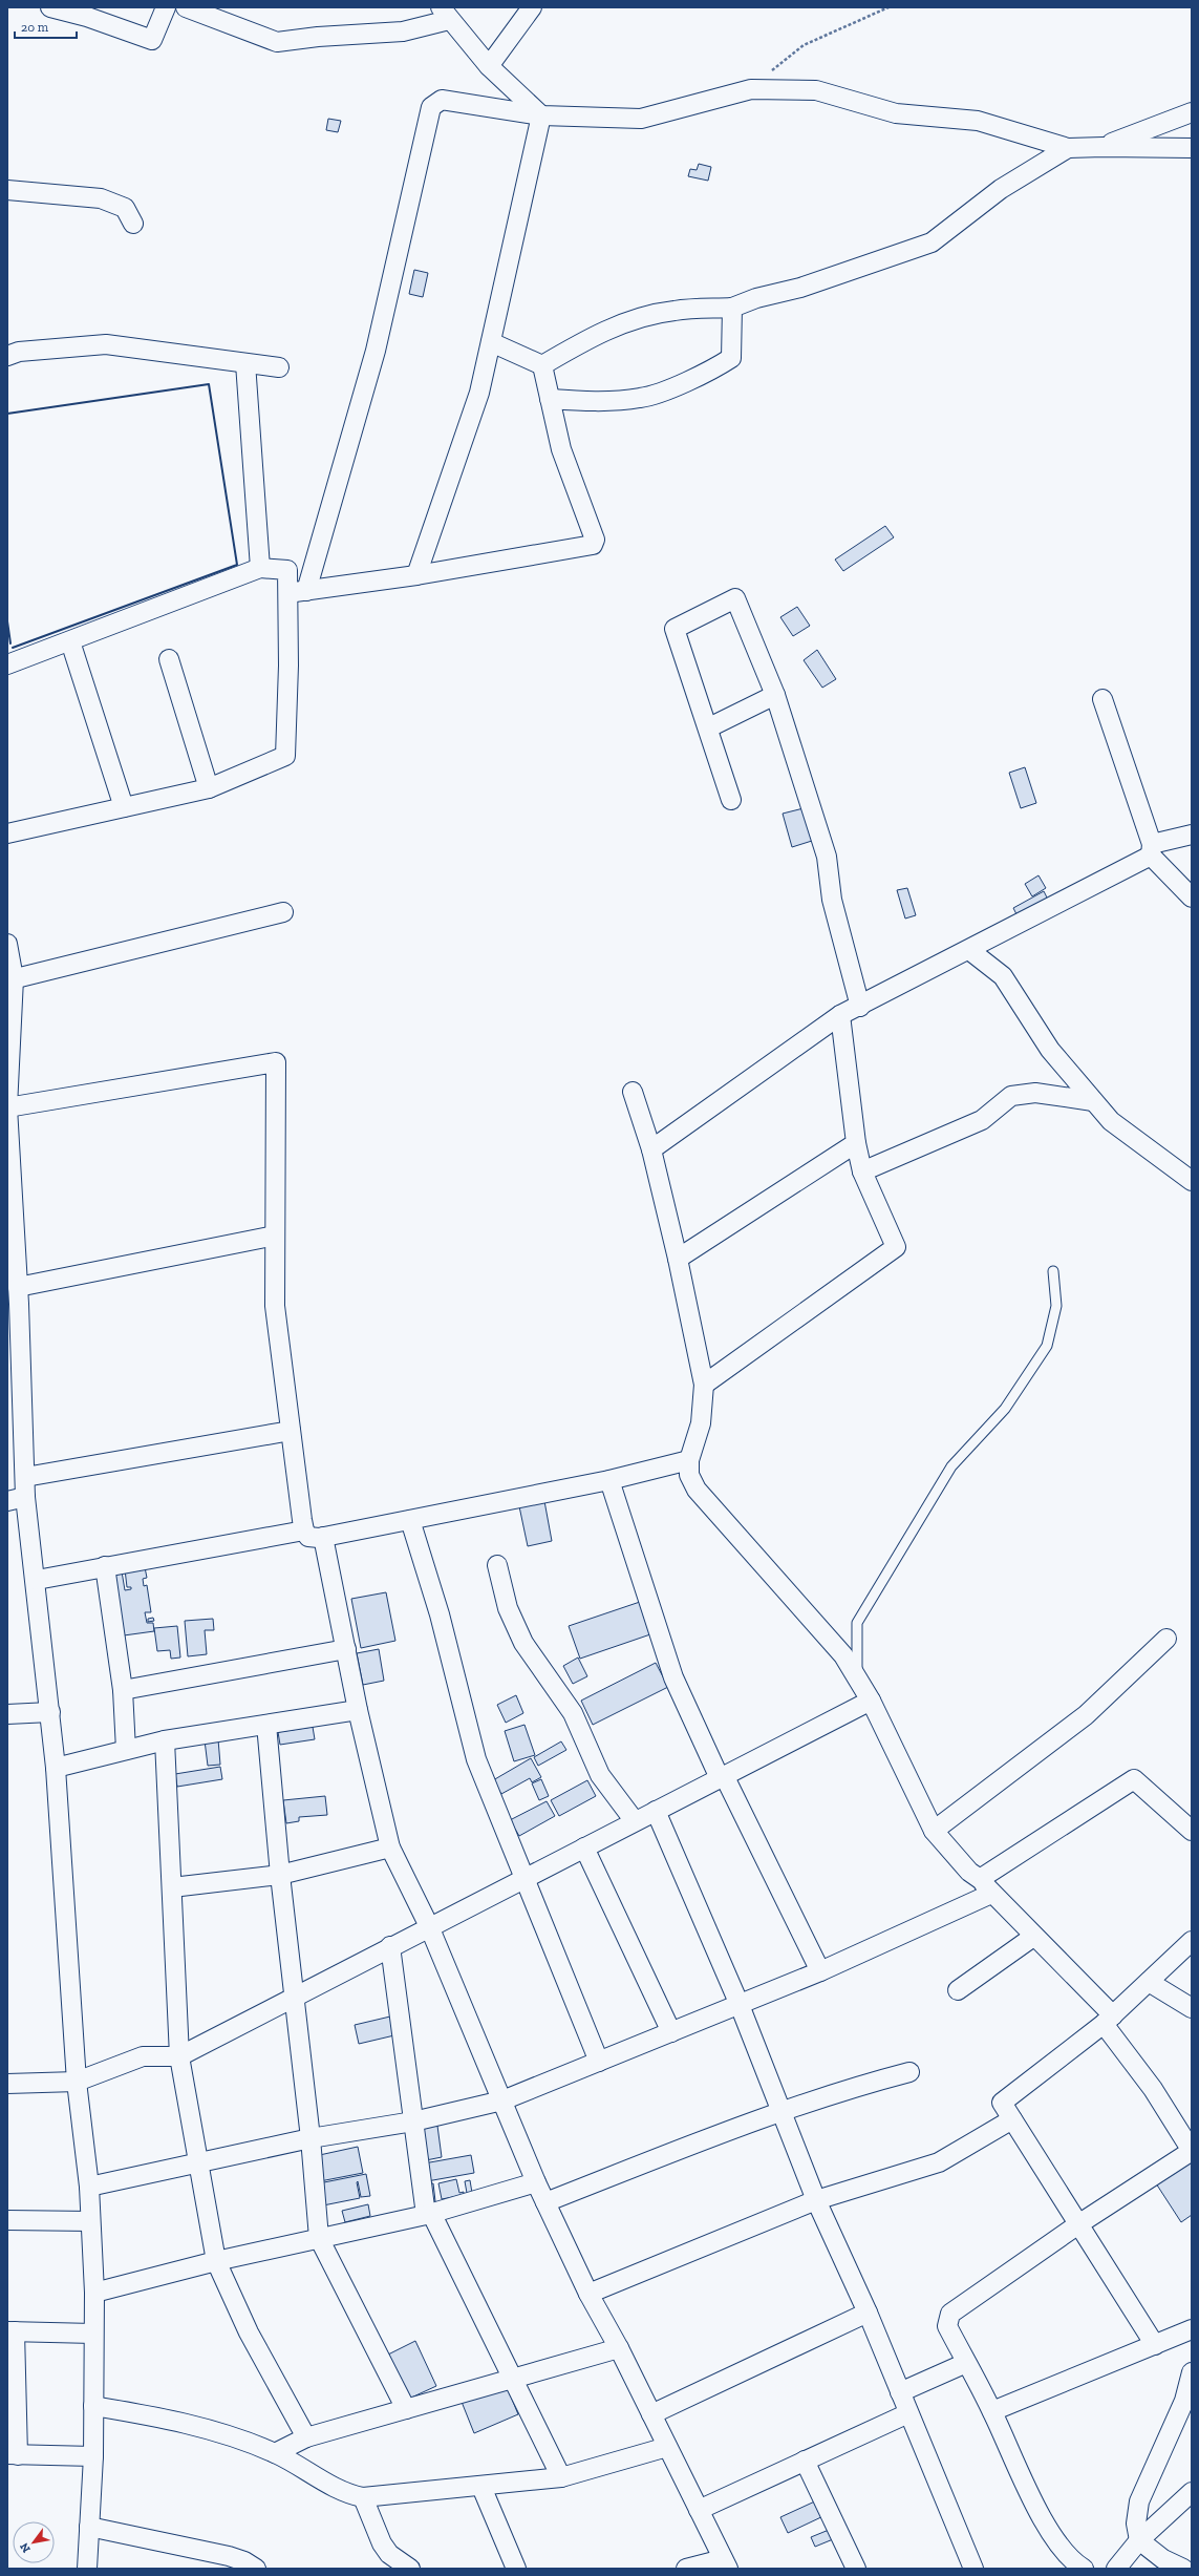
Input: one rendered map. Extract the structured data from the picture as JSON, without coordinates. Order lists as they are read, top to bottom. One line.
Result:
{"scale_bar":"20 m","north":"bottom left"}
